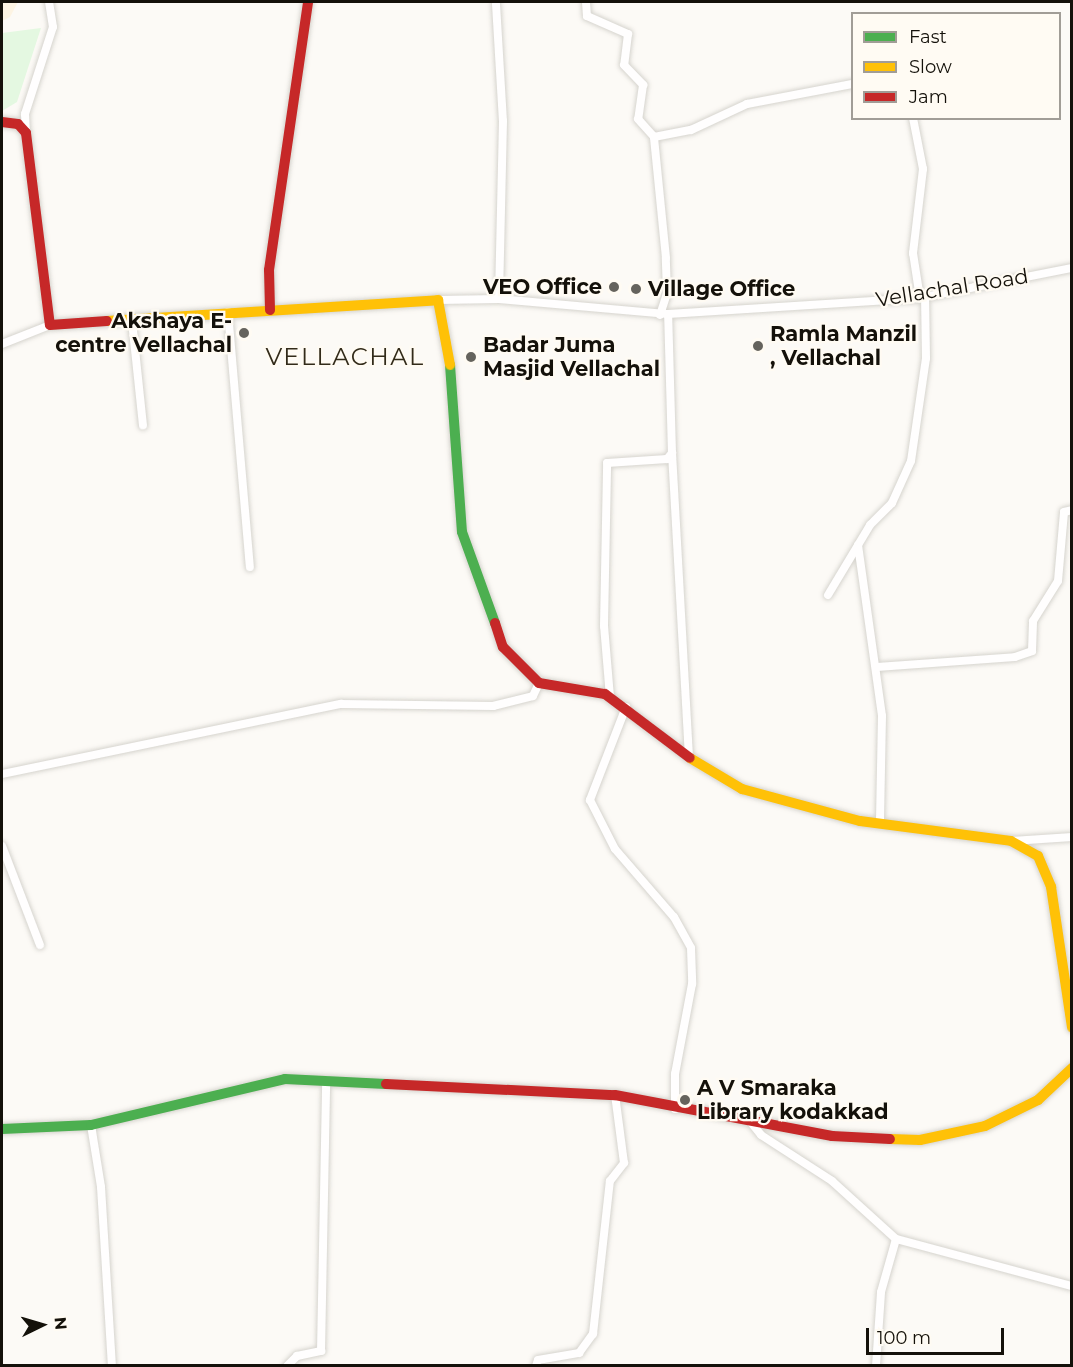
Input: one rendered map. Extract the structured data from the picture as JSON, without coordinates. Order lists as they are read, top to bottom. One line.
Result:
{"streets":{"street":["Vellachal Road"]},"districts":["VELLACHAL"],"places":["VEO Office","Village Office","Akshaya E- centre Vellachal","Ramla Manzil , Vellachal","Badar Juma Masjid Vellachal","A V Smaraka Library kodakkad"],"legend":["Fast","Slow","Jam"],"scale_bar":"100 m","north":"right"}
